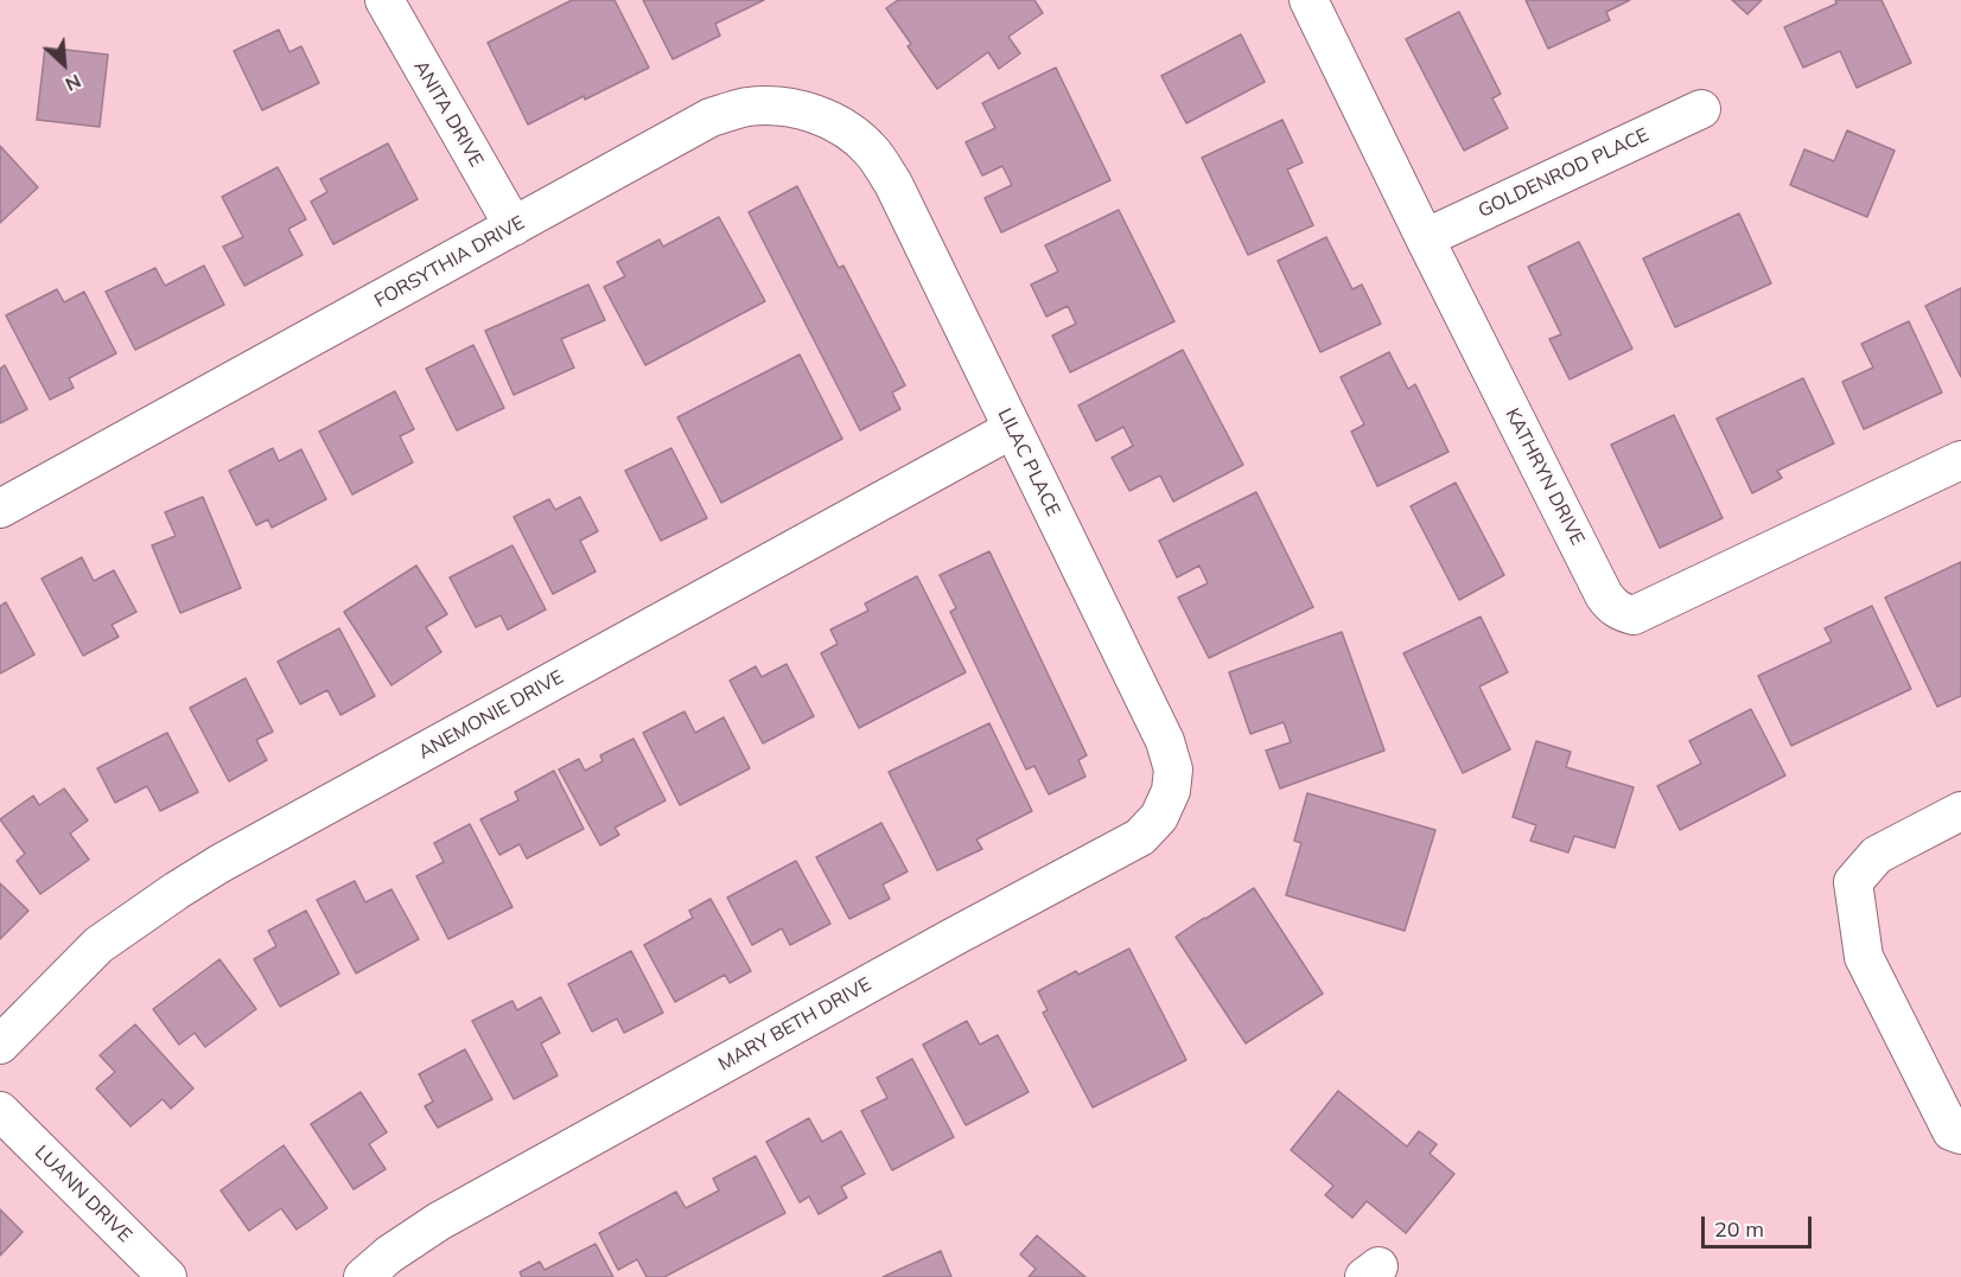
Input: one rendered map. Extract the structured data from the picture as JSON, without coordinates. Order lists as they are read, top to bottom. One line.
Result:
{"streets":{"street":["ANITA DRIVE","GOLDENROD PLACE","FORSYTHIA DRIVE","LILAC PLACE","KATHRYN DRIVE","ANEMONIE DRIVE","MARY BETH DRIVE","LUANN DRIVE"]},"crossings":[["ANITA DRIVE","FORSYTHIA DRIVE"],["GOLDENROD PLACE","KATHRYN DRIVE"],["FORSYTHIA DRIVE","LILAC PLACE"],["LILAC PLACE","ANEMONIE DRIVE"],["LILAC PLACE","MARY BETH DRIVE"]],"scale_bar":"20 m","north":"bottom right"}
